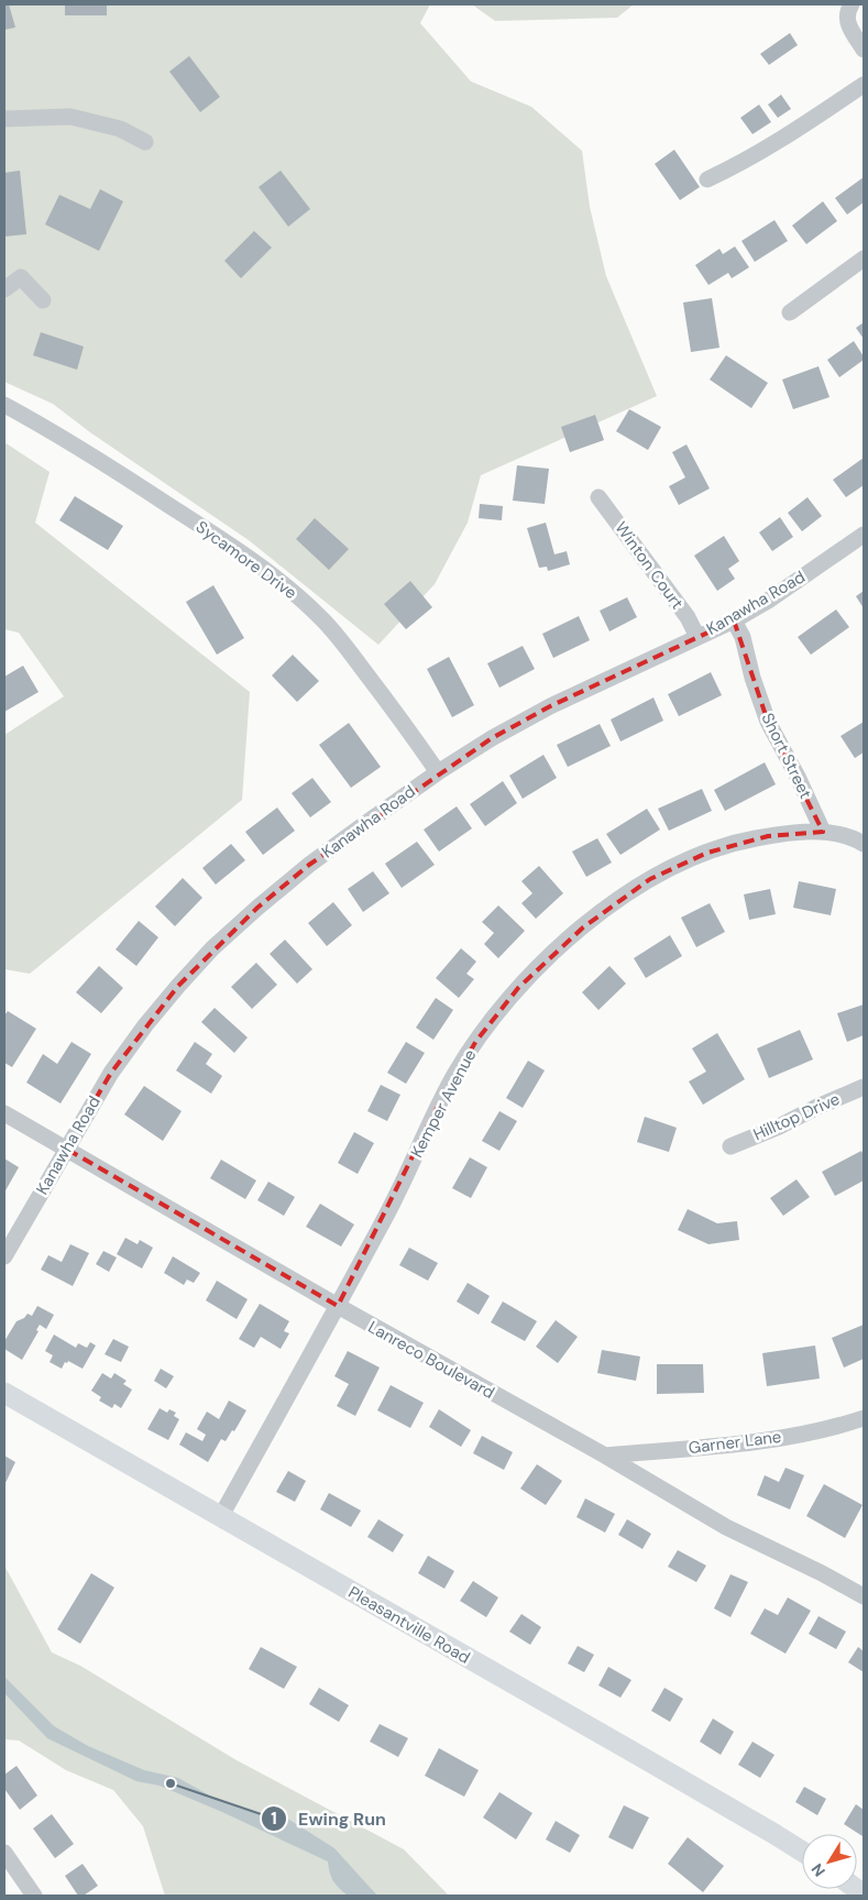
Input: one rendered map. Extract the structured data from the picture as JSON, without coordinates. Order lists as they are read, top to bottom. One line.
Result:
{"streets":{"main road":["Pleasantville Road"],"street":["Sycamore Drive","Winton Court","Kanawha Road","Short Street","Kemper Avenue","Hilltop Drive","Lanreco Boulevard","Garner Lane"]},"crossings":[["Sycamore Drive","Kanawha Road"],["Winton Court","Kanawha Road"],["Kanawha Road","Short Street"],["Kanawha Road","Lanreco Boulevard"],["Short Street","Kemper Avenue"],["Kemper Avenue","Lanreco Boulevard"],["Kemper Avenue","Pleasantville Road"],["Lanreco Boulevard","Garner Lane"]],"places":["Ewing Run"],"north":"bottom left"}
